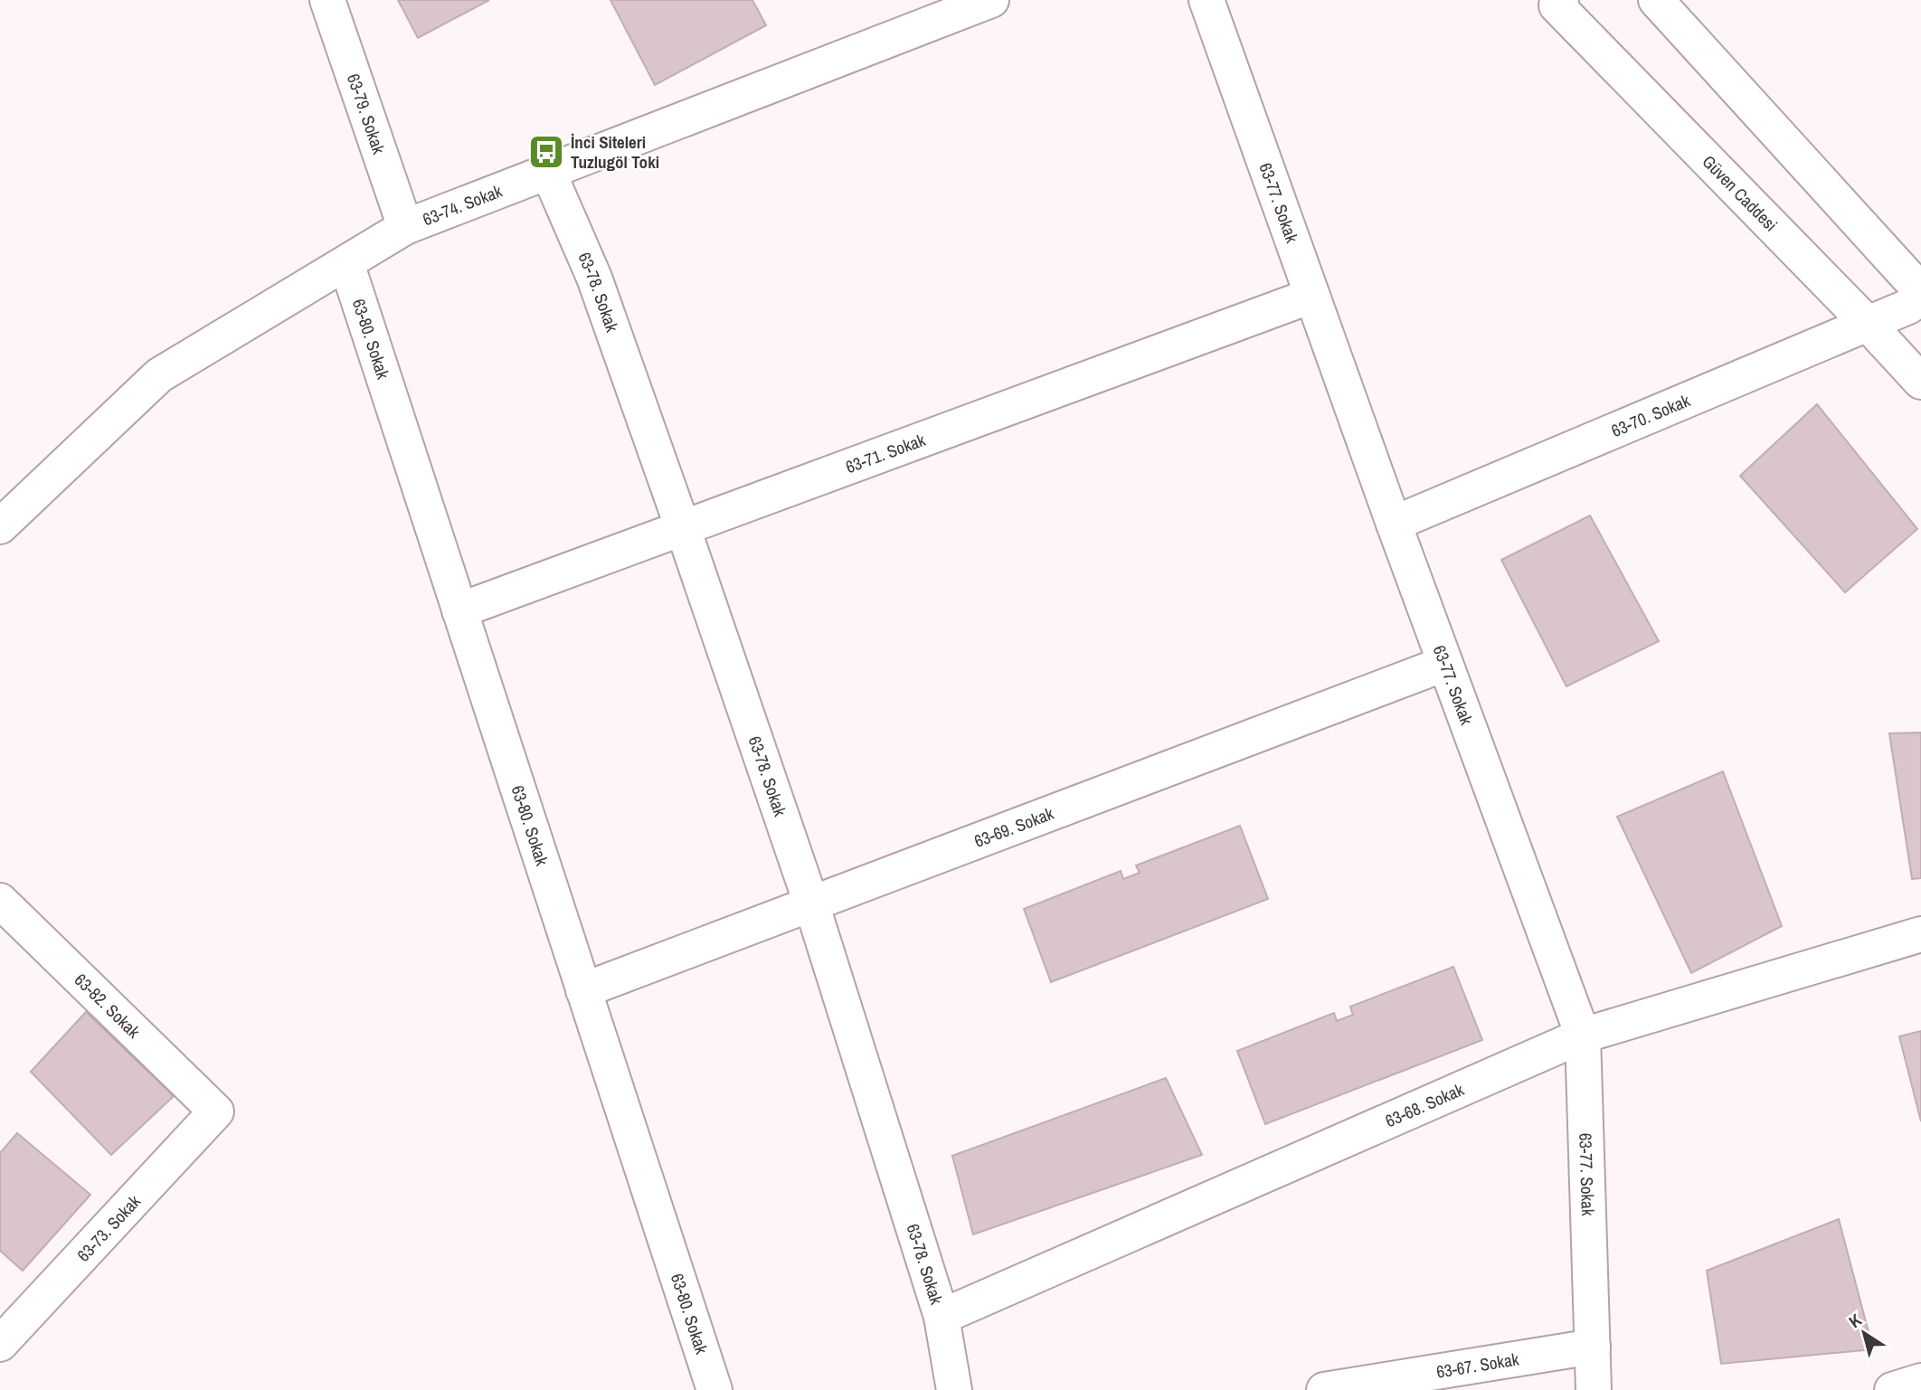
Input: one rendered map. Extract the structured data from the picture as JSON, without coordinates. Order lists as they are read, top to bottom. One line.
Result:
{"streets":{"street":["63-79. Sokak","Güven Caddesi","63-77. Sokak","63-74. Sokak","63-78. Sokak","63-80. Sokak","63-70. Sokak","63-71. Sokak","63-69. Sokak","63-82. Sokak","63-68. Sokak","63-73. Sokak","63-67. Sokak"]},"crossings":[["63-79. Sokak","63-74. Sokak"],["Güven Caddesi","63-70. Sokak"],["63-77. Sokak","63-70. Sokak"],["63-77. Sokak","63-71. Sokak"],["63-77. Sokak","63-69. Sokak"],["63-77. Sokak","63-68. Sokak"],["63-77. Sokak","63-67. Sokak"],["63-74. Sokak","63-78. Sokak"],["63-74. Sokak","63-80. Sokak"],["63-78. Sokak","63-71. Sokak"],["63-78. Sokak","63-69. Sokak"],["63-78. Sokak","63-68. Sokak"],["63-80. Sokak","63-71. Sokak"],["63-80. Sokak","63-69. Sokak"],["63-82. Sokak","63-73. Sokak"]],"places":{"bus stop":["İnci Siteleri Tuzlugöl Toki"]},"north":"top left"}
